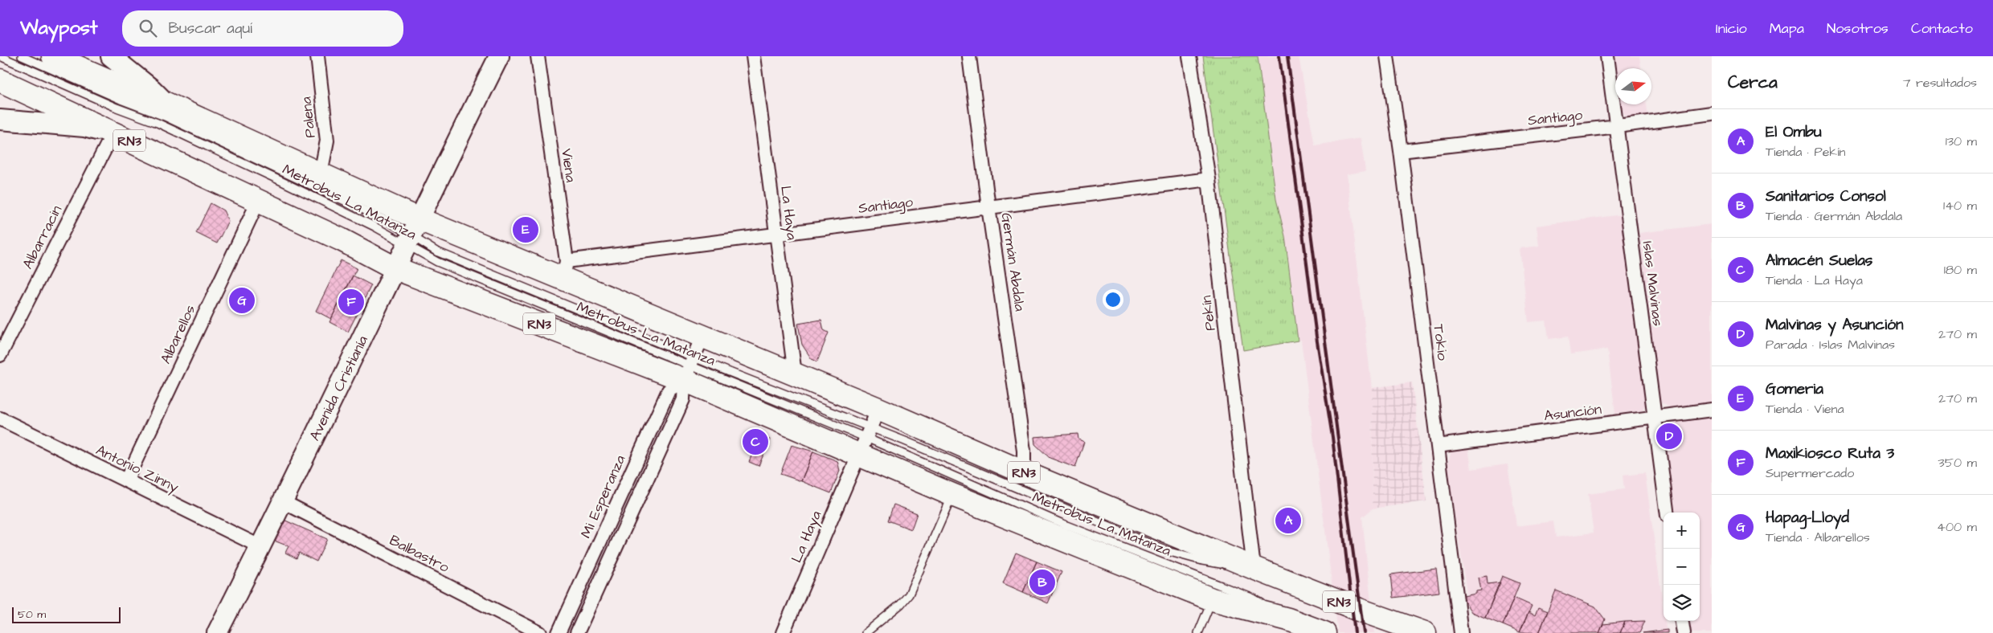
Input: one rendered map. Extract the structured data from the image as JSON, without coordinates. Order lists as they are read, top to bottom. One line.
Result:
{"streets":{"highway":["RN3"],"main road":["Avenida Cristianía"],"street":["Palena","Santiago","Viena","La Haya","Albarracin","Germán Abdala","Islas Malvinas","Pekín","Albarellos","Tokio","Asunción","Antonio Zinny","Mi Esperanza","Balbastro"],"lane":["Metrobus La Matanza"]},"crossings":[["Palena","RN3"],["Santiago","RN3"],["Santiago","Viena"],["Santiago","La Haya"],["Santiago","Germán Abdala"],["Santiago","Islas Malvinas"],["Santiago","Pekín"],["Santiago","Tokio"],["RN3","Viena"],["RN3","Metrobus La Matanza"],["RN3","La Haya"],["RN3","Albarracin"],["RN3","Germán Abdala"],["RN3","Pekín"],["RN3","Albarellos"],["RN3","Avenida Cristianía"],["RN3","Mi Esperanza"],["Metrobus La Matanza","La Haya"],["Metrobus La Matanza","Pekín"],["Metrobus La Matanza","Avenida Cristianía"],["Metrobus La Matanza","Mi Esperanza"],["Islas Malvinas","Asunción"],["Albarellos","Antonio Zinny"],["Tokio","Asunción"],["Avenida Cristianía","Antonio Zinny"],["Avenida Cristianía","Balbastro"]],"scale_bar":"50 m","north":"right","page":{"header":"Waypost","search":"Buscar aquí","nav":["Inicio","Mapa","Nosotros","Contacto"],"heading":["Cerca","7 resultados"],"list":[{"mark":"A","name":"El Ombu","note":"Tienda · Pekín","value":"130 m"},{"mark":"B","name":"Sanitarios Consol","note":"Tienda · Germán Abdala","value":"140 m"},{"mark":"C","name":"Almacén Suelas","note":"Tienda · La Haya","value":"180 m"},{"mark":"D","name":"Malvinas y Asunción","note":"Parada · Islas Malvinas","value":"270 m"},{"mark":"E","name":"Gomeria","note":"Tienda · Viena","value":"270 m"},{"mark":"F","name":"Maxikiosco Ruta 3","note":"Supermercado","value":"350 m"},{"mark":"G","name":"Hapag-Lloyd","note":"Tienda · Albarellos","value":"400 m"}],"pins":["E","G","F","D","C","A","B"],"map_buttons":["+","−"],"scale":"50 m"}}
